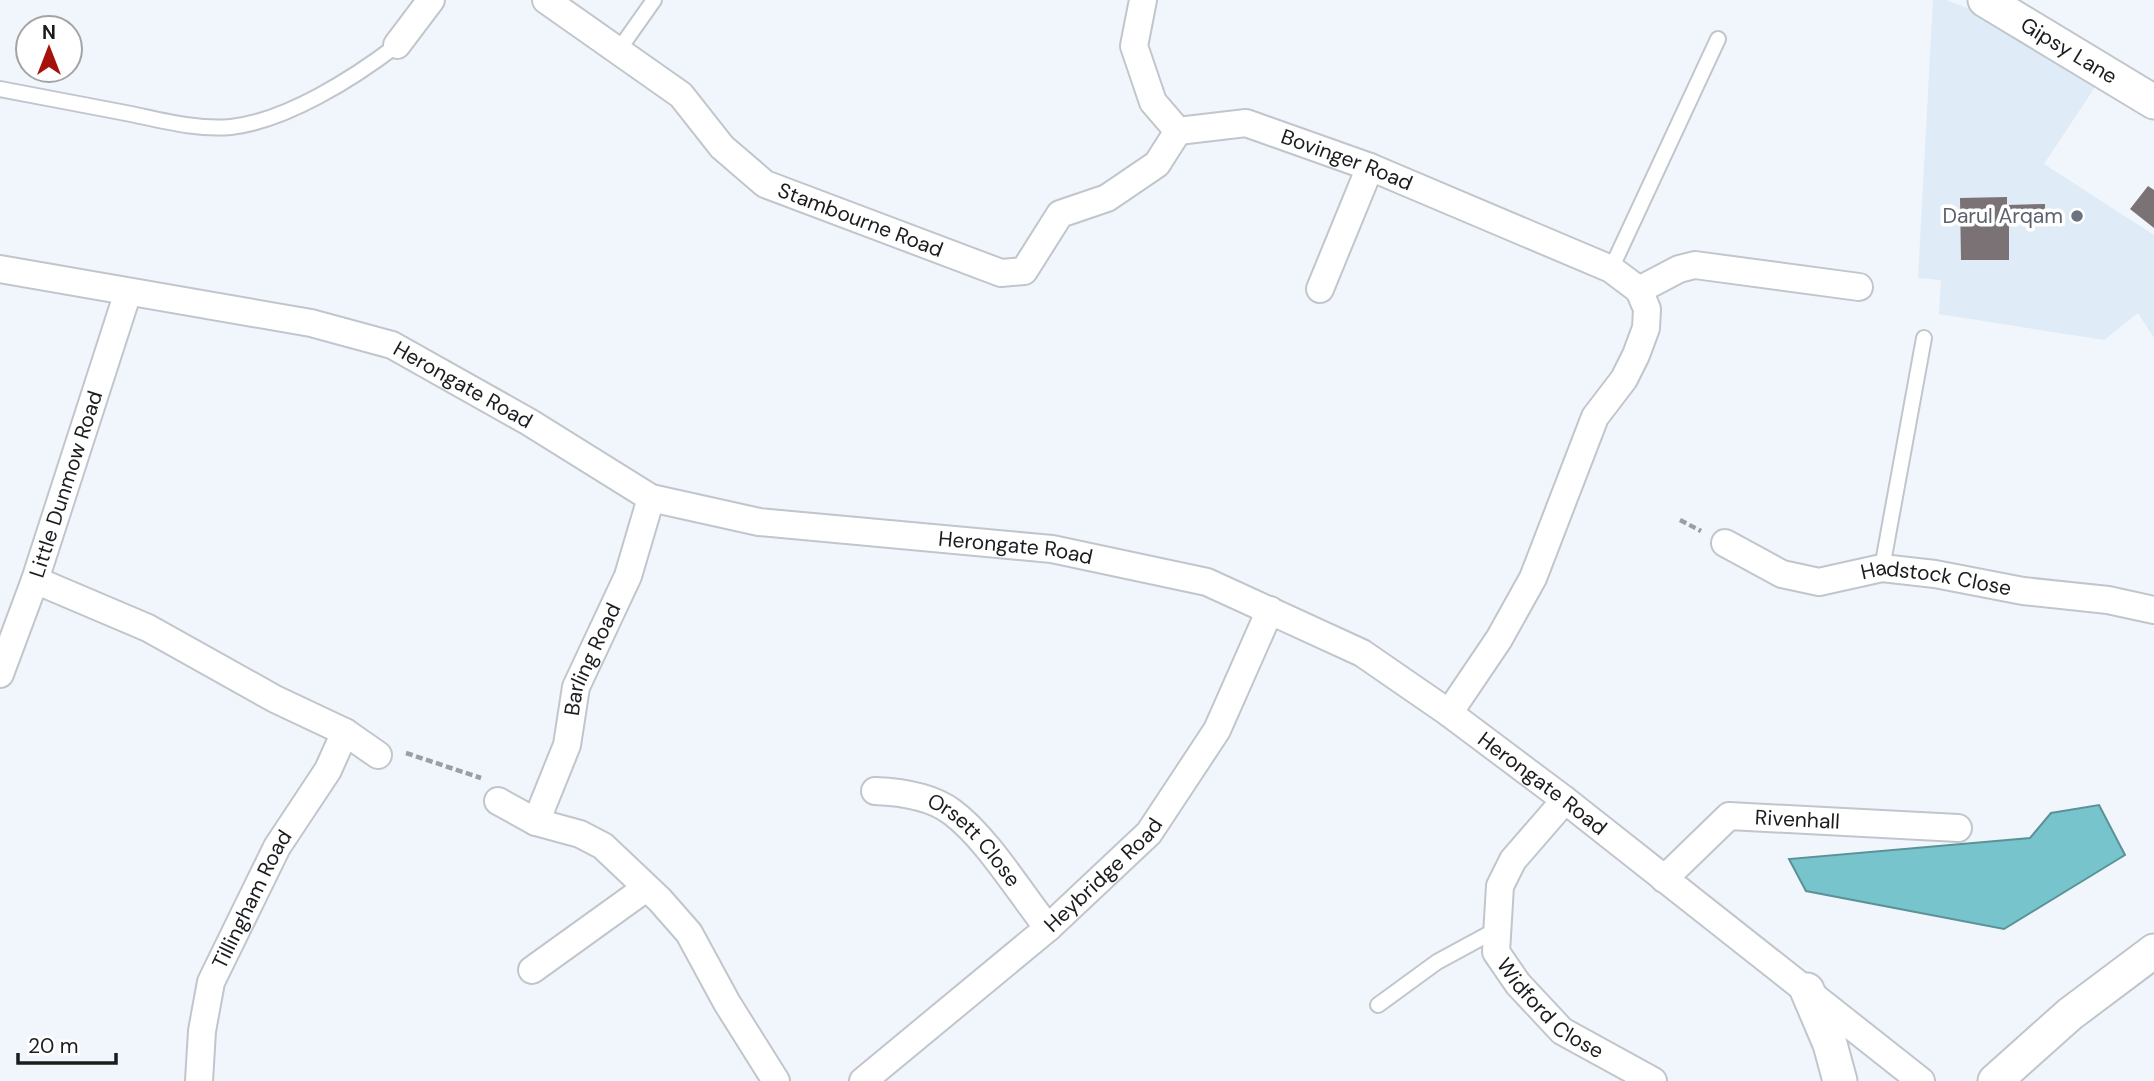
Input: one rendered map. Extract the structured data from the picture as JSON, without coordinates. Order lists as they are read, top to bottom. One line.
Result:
{"streets":{"street":["Gipsy Lane","Bovinger Road","Stambourne Road","Herongate Road","Little Dunmow Road","Hadstock Close","Barling Road","Rivenhall","Orsett Close","Heybridge Road","Tillingham Road","Widford Close"]},"crossings":[["Bovinger Road","Stambourne Road"],["Herongate Road","Little Dunmow Road"],["Herongate Road","Barling Road"],["Herongate Road","Rivenhall"],["Herongate Road","Heybridge Road"],["Herongate Road","Widford Close"],["Orsett Close","Heybridge Road"]],"places":["Darul Arqam"],"scale_bar":"20 m","north":"top"}
